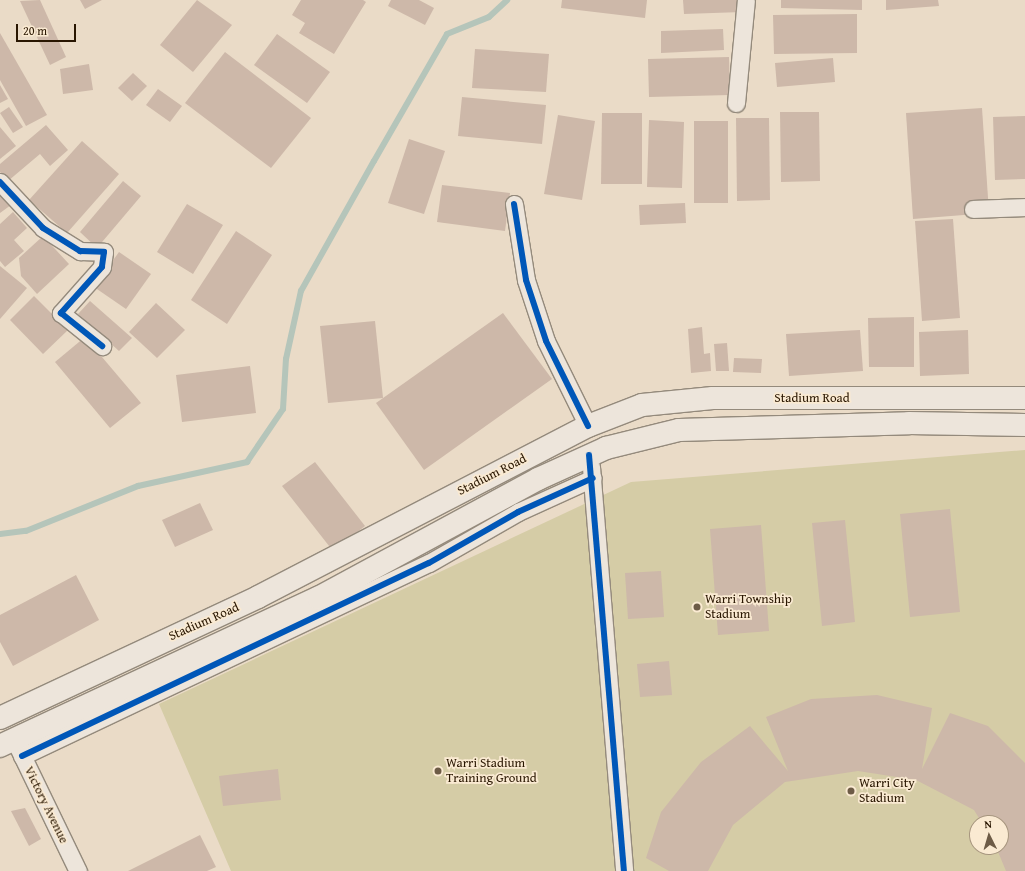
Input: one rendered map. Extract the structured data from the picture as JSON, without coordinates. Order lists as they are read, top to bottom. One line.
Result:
{"streets":{"main road":["Stadium Road"],"street":["Victory Avenue"]},"crossings":[["Stadium Road","Victory Avenue"]],"places":["Warri Township Stadium","Warri Stadium Training Ground","Warri City Stadium"],"scale_bar":"20 m","north":"top"}
